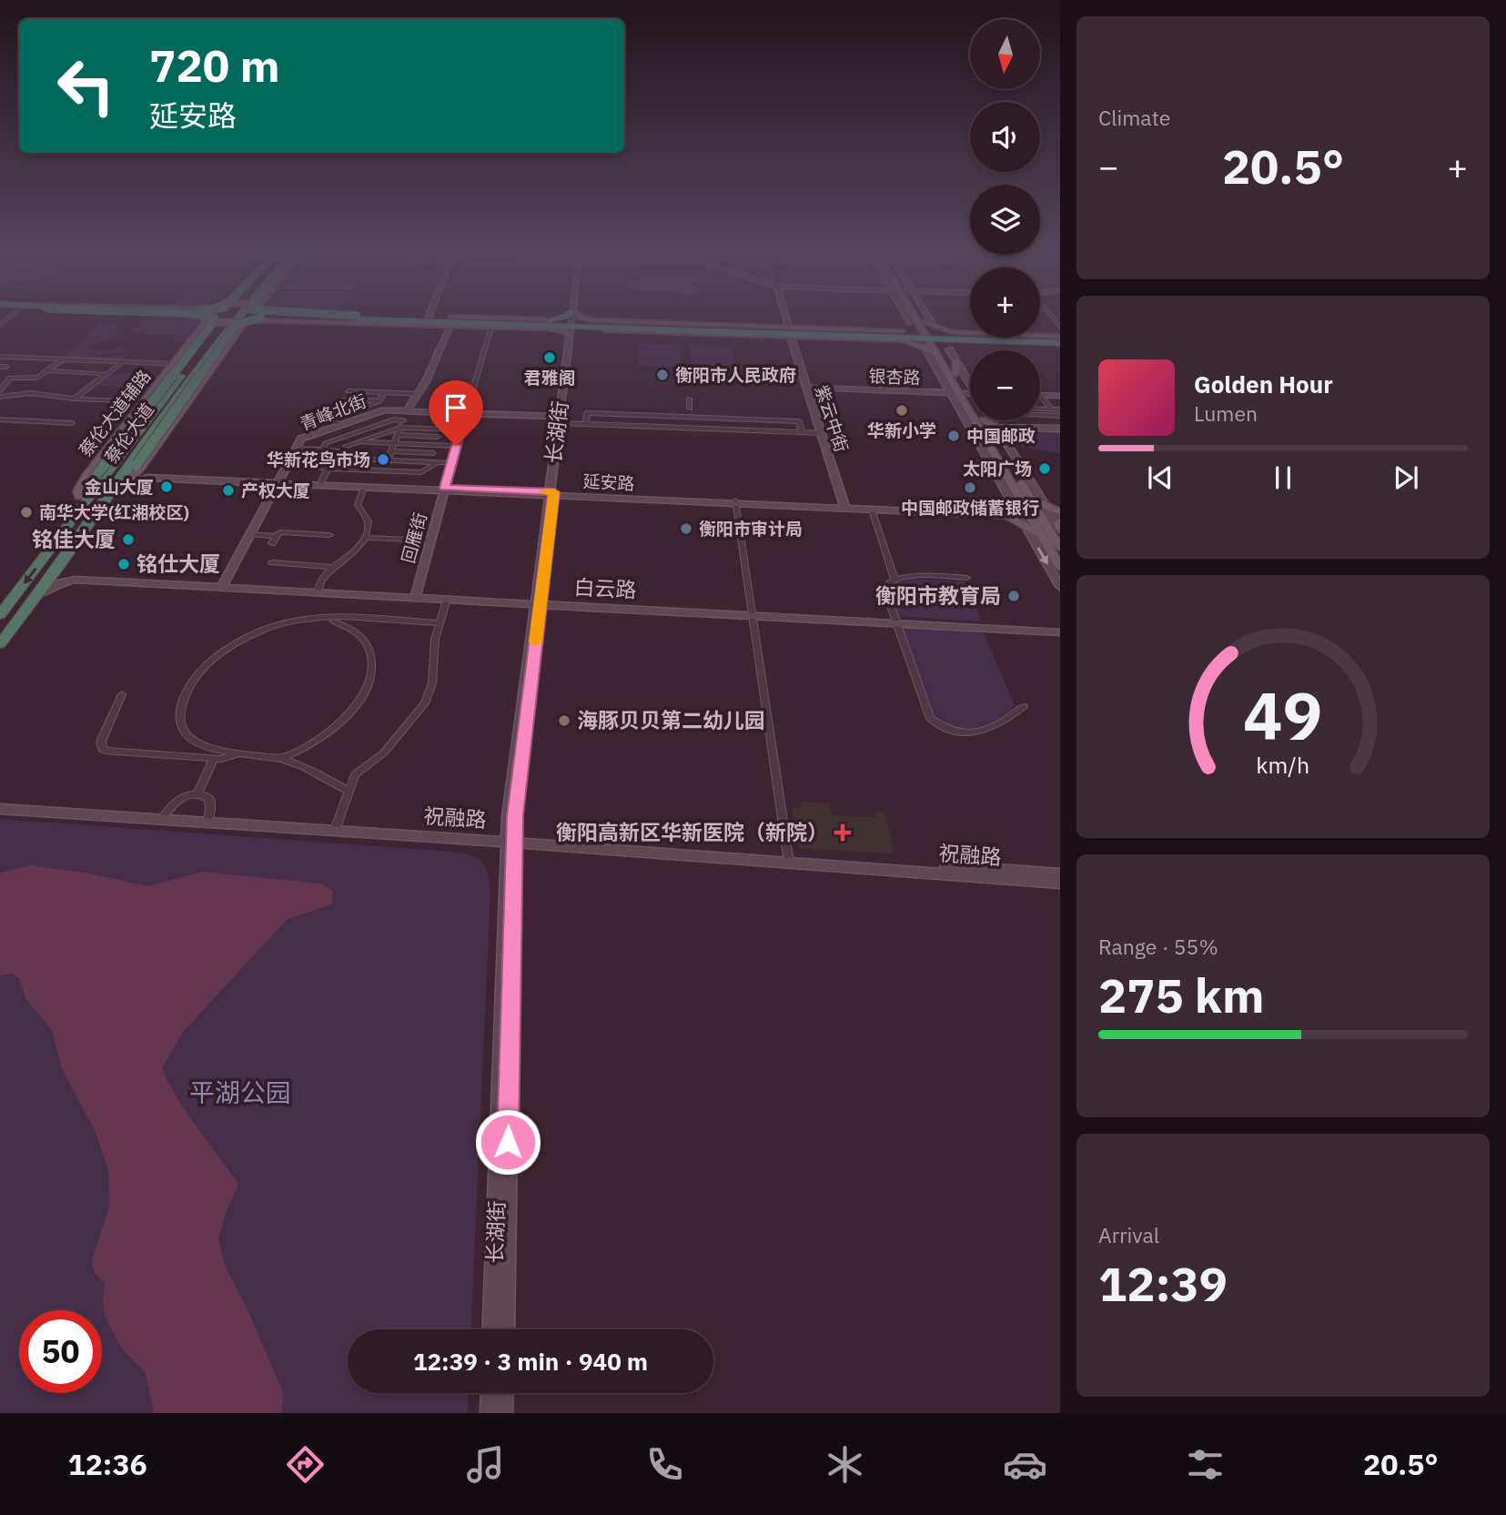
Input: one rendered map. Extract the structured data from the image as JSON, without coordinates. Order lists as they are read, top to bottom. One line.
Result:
{"streets":{"highway":["蔡伦大道"],"main road":["银杏路","青峰北街","蔡伦大道辅路","紫云中街","长湖街","延安路","回雁街","白云路","祝融路"]},"crossings":[["银杏路","紫云中街"],["青峰北街","长湖街"],["青峰北街","延安路"],["青峰北街","回雁街"],["青峰北街","白云路"],["紫云中街","延安路"],["长湖街","延安路"],["长湖街","白云路"],["长湖街","祝融路"],["蔡伦大道","白云路"],["延安路","回雁街"],["回雁街","白云路"]],"parks":["平湖公园"],"places":{"other":["君雅阁","衡阳市人民政府","华新小学","中国邮政","华新花鸟市场","太阳广场","金山大厦","中国邮政储蓄银行","产权大厦","南华大学(红湘校区)","衡阳市审计局","铭佳大厦","铭仕大厦","衡阳市教育局","海豚贝贝第二幼儿园"],"health":["衡阳高新区华新医院（新院）"]},"north":"bottom","page":{"tile":["Climate",["Range · 55%","275 km"],["Arrival","12:39"]],"map_buttons":["+","−"],"turn":["720 m","延安路"],"heat":["−","20.5°","+"],"song":["Golden Hour","Lumen"],"limit":"50","trip":"12:39 · 3 min · 940 m","tabs":["12:36","20.5°"],"gauge":["49","km/h"]}}
